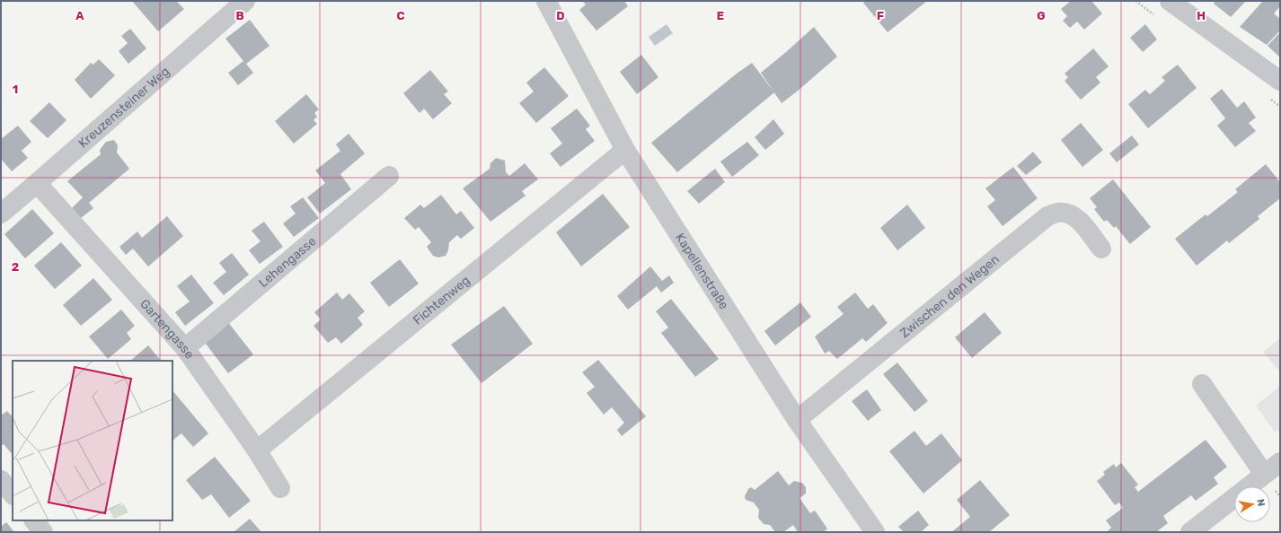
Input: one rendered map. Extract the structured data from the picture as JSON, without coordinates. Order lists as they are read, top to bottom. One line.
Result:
{"streets":{"street":["Kreuzensteiner Weg","Lehengasse","Kapellenstraße","Zwischen den Wegen","Fichtenweg","Gartengasse"]},"crossings":[["Kreuzensteiner Weg","Gartengasse"],["Lehengasse","Gartengasse"],["Kapellenstraße","Zwischen den Wegen"],["Kapellenstraße","Fichtenweg"],["Fichtenweg","Gartengasse"]],"north":"right","grid":{"columns":["A","B","C","D","E","F","G","H"],"rows":["1","2"]}}
